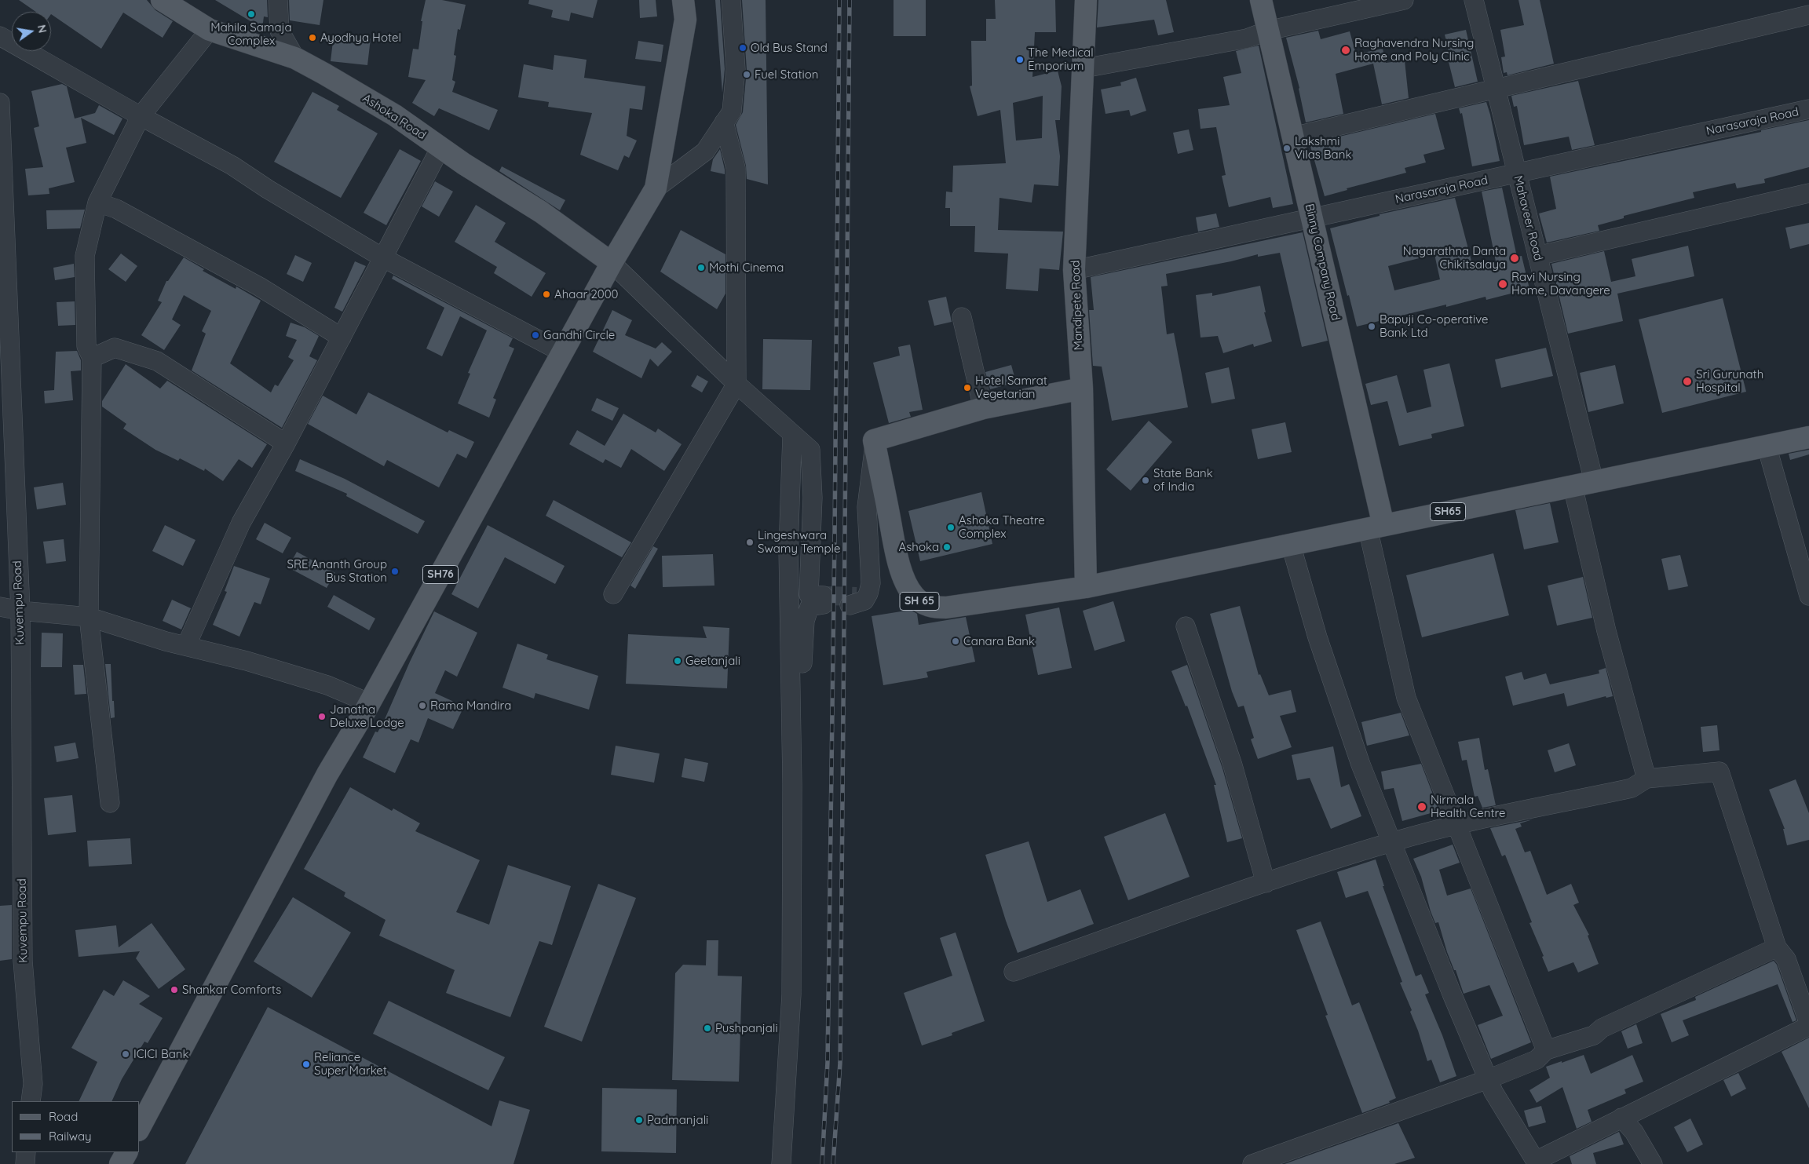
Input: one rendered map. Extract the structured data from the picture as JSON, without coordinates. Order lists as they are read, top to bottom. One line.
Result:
{"streets":{"main road":["Ashoka Road","Binny Company Road","Mandipete Road","SH65","SH76","SH 65"],"street":["Narasaraja Road","Mahaveer Road","Kuvempu Road"]},"crossings":[["Ashoka Road","SH76"],["Narasaraja Road","Mahaveer Road"],["Narasaraja Road","Binny Company Road"],["Narasaraja Road","Mandipete Road"],["Mahaveer Road","SH65"],["Binny Company Road","SH65"],["Mandipete Road","SH65"],["Mandipete Road","SH 65"],["SH65","SH 65"]],"places":["Mahila Samaja Complex","Ayodhya Hotel","Old Bus Stand","Raghavendra Nursing Home and Poly Clinic","The Medical Emporium","Fuel Station","Lakshmi Vilas Bank","Nagarathna Danta Chikitsalaya","Mothi Cinema","Ravi Nursing Home, Davangere","Ahaar 2000","Bapuji Co-operative Bank Ltd","Gandhi Circle","Sri Gurunath Hospital","Hotel Samrat Vegetarian","State Bank of India","Ashoka Theatre Complex","Lingeshwara Swamy Temple","Ashoka","SRE Ananth Group Bus Station","Canara Bank","Geetanjali","Rama Mandira","Janatha Deluxe Lodge","Nirmala Health Centre","Shankar Comforts","Pushpanjali","ICICI Bank","Reliance Super Market","Padmanjali"],"legend":["Road","Railway"],"north":"right"}
